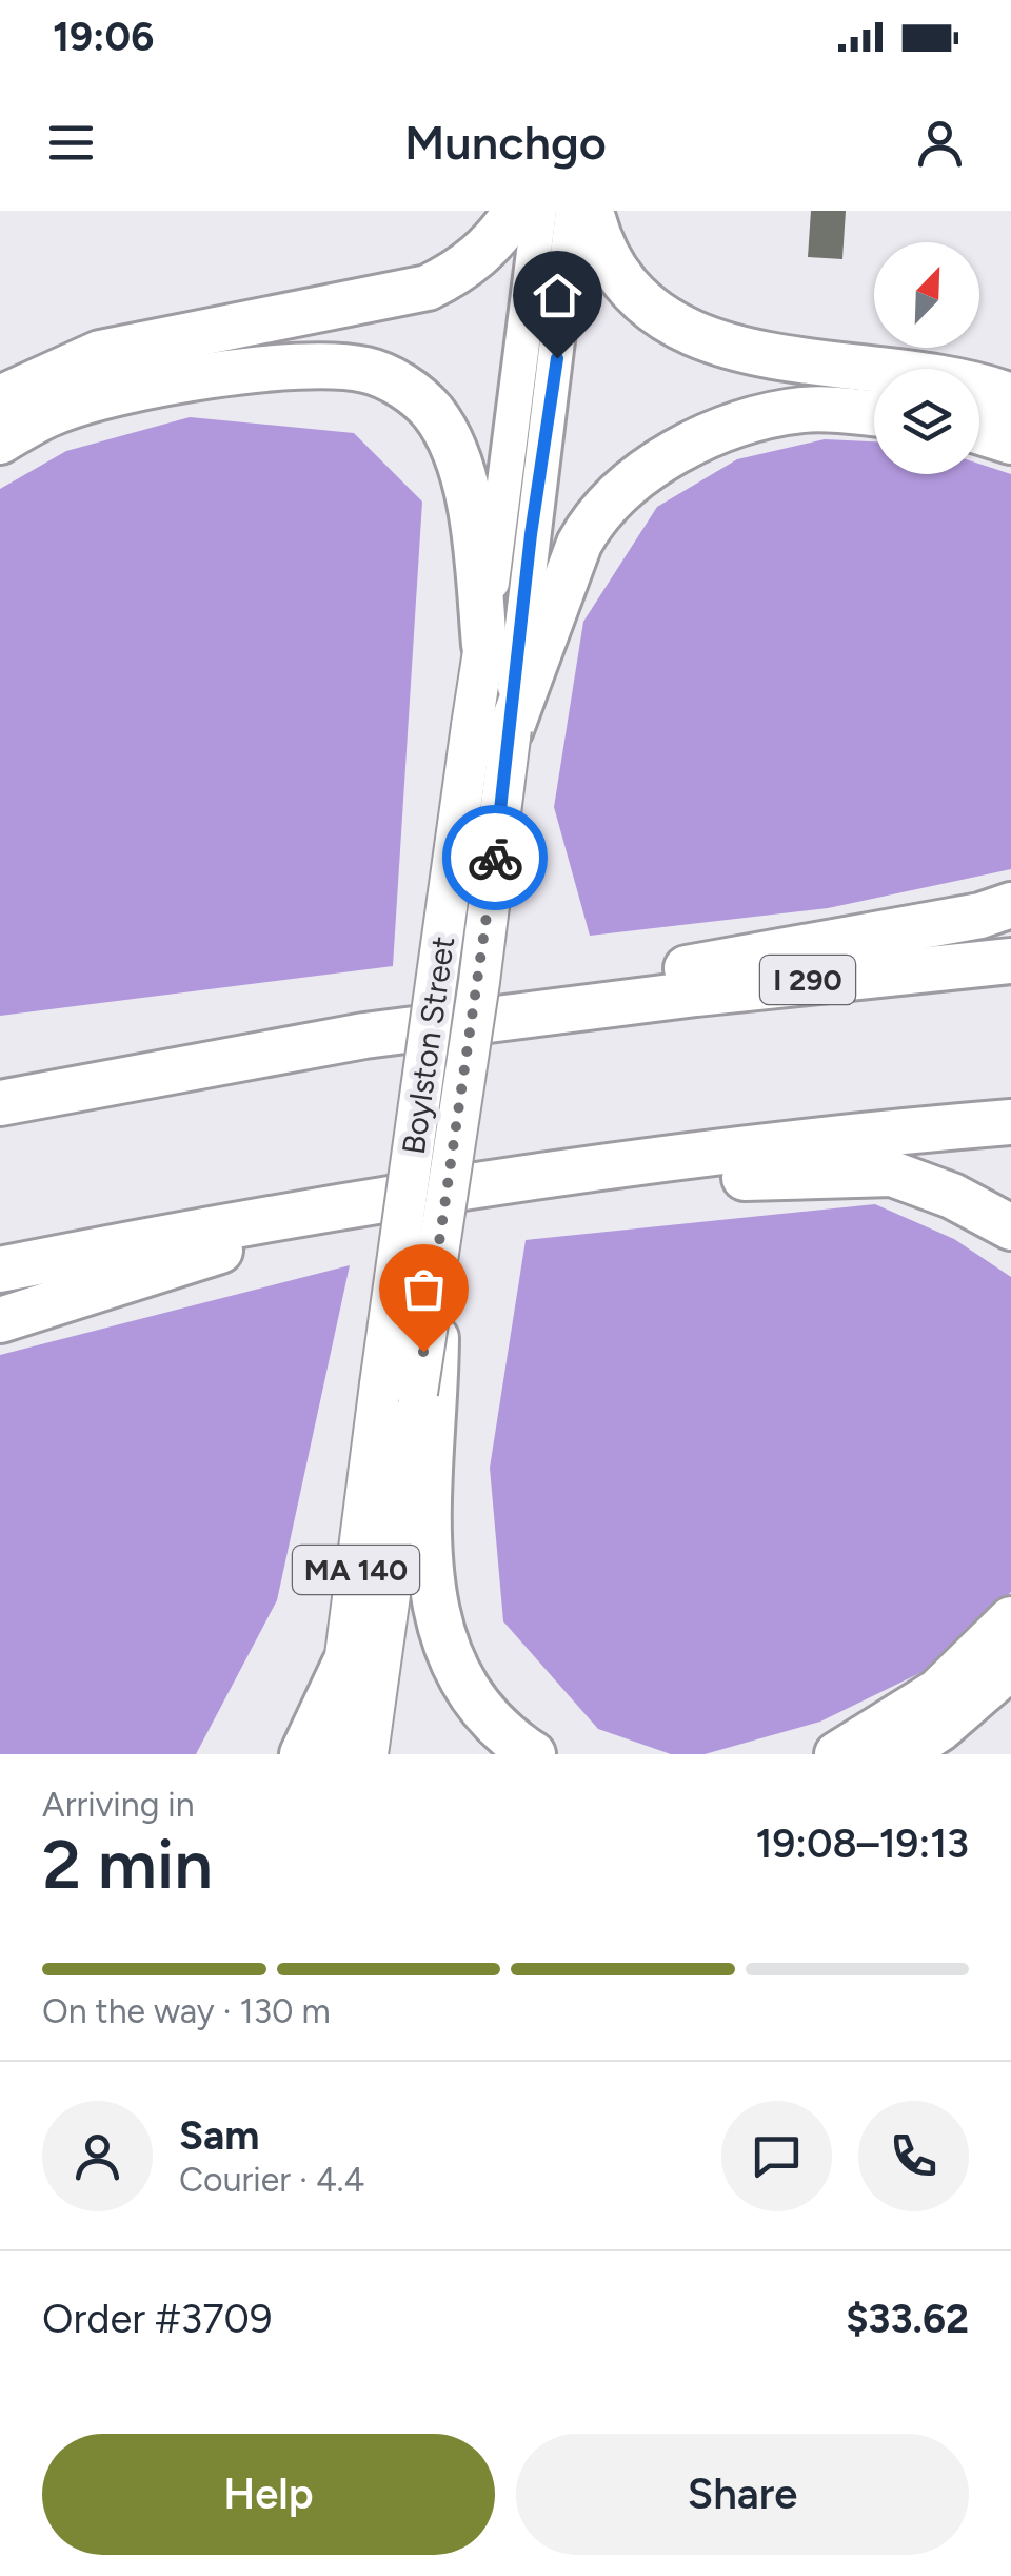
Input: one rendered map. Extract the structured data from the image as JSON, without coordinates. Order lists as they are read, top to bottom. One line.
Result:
{"streets":{"highway":["I 290"],"main road":["Boylston Street","MA 140"]},"north":"top right","page":{"status":"19:06","header":"Munchgo","heading":["2 min","Arriving in","19:08–19:13"],"panel":["Sam","Courier · 4.4","Order #3709","$33.62"],"bar":"On the way · 130 m","buttons":["Help","Share"]}}
